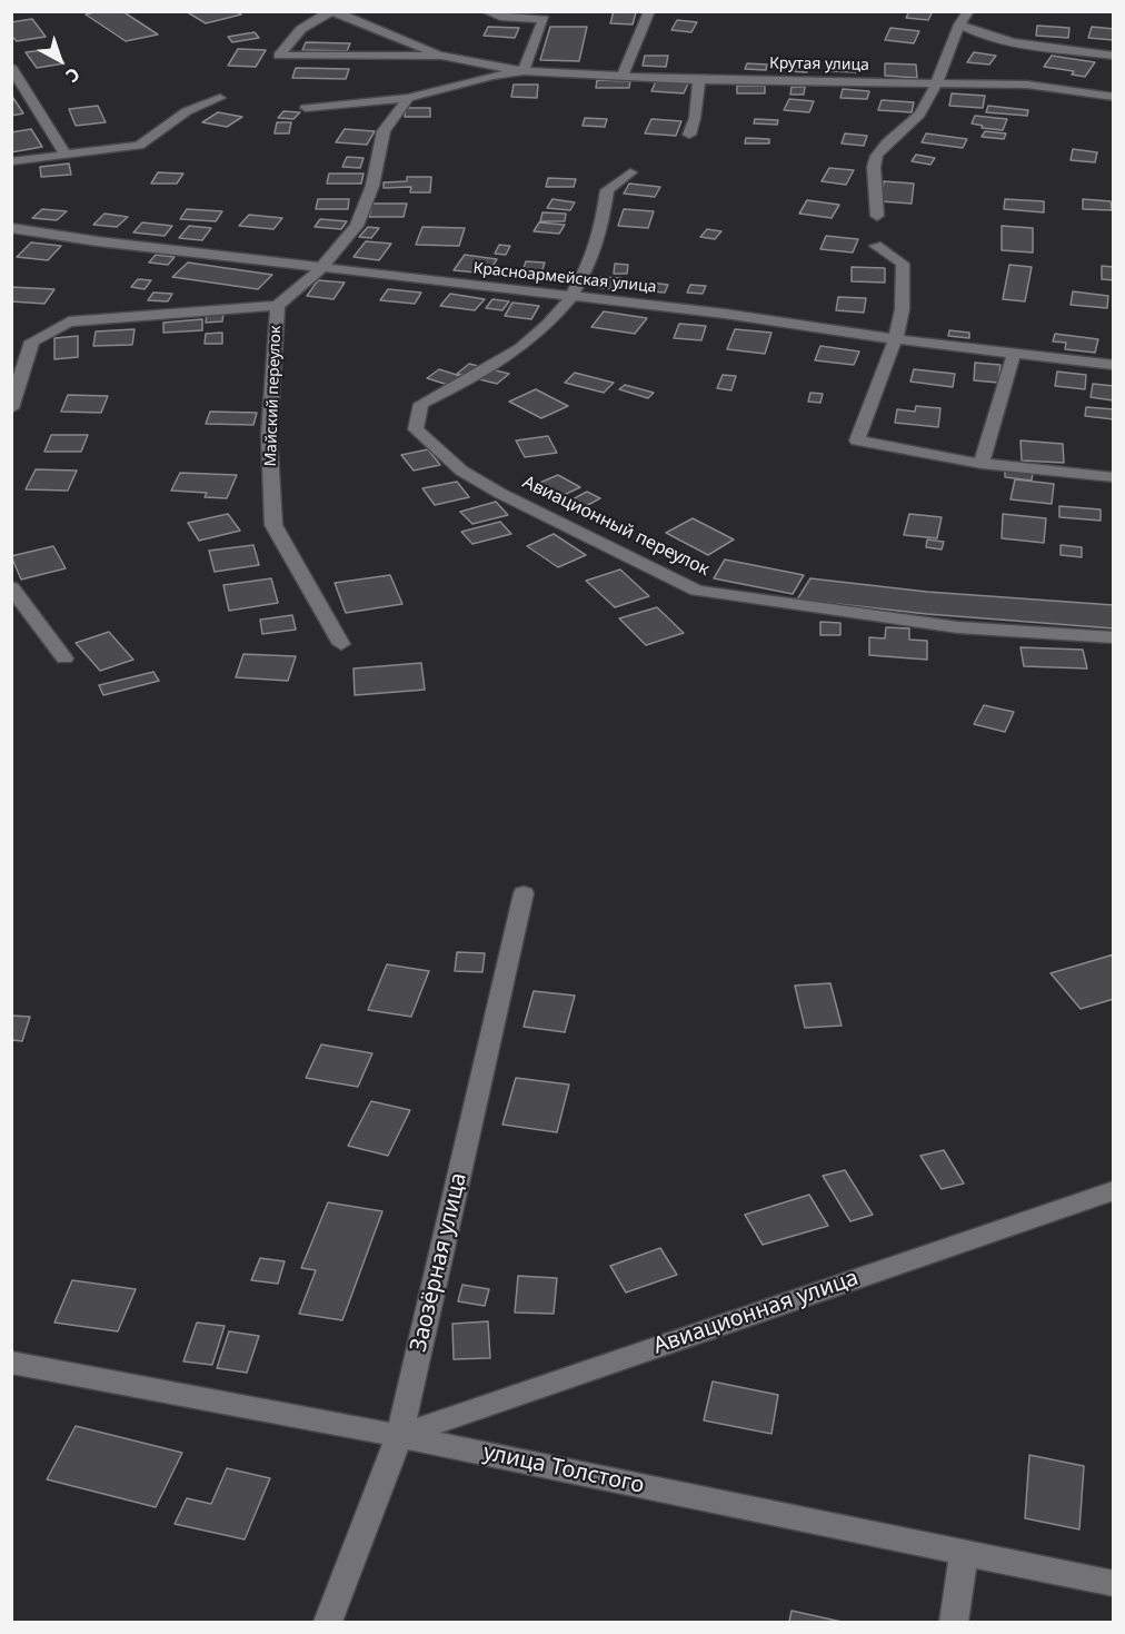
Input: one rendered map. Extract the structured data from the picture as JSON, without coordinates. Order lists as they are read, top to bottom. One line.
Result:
{"streets":{"street":["Крутая улица","Красноармейская улица","Майский переулок","Авиационный переулок","Заозёрная улица","Авиационная улица","улица Толстого"]},"crossings":[["Крутая улица","Майский переулок"],["Красноармейская улица","Майский переулок"],["Красноармейская улица","Авиационный переулок"],["Заозёрная улица","Авиационная улица"],["Заозёрная улица","улица Толстого"],["Авиационная улица","улица Толстого"]],"north":"bottom right"}
